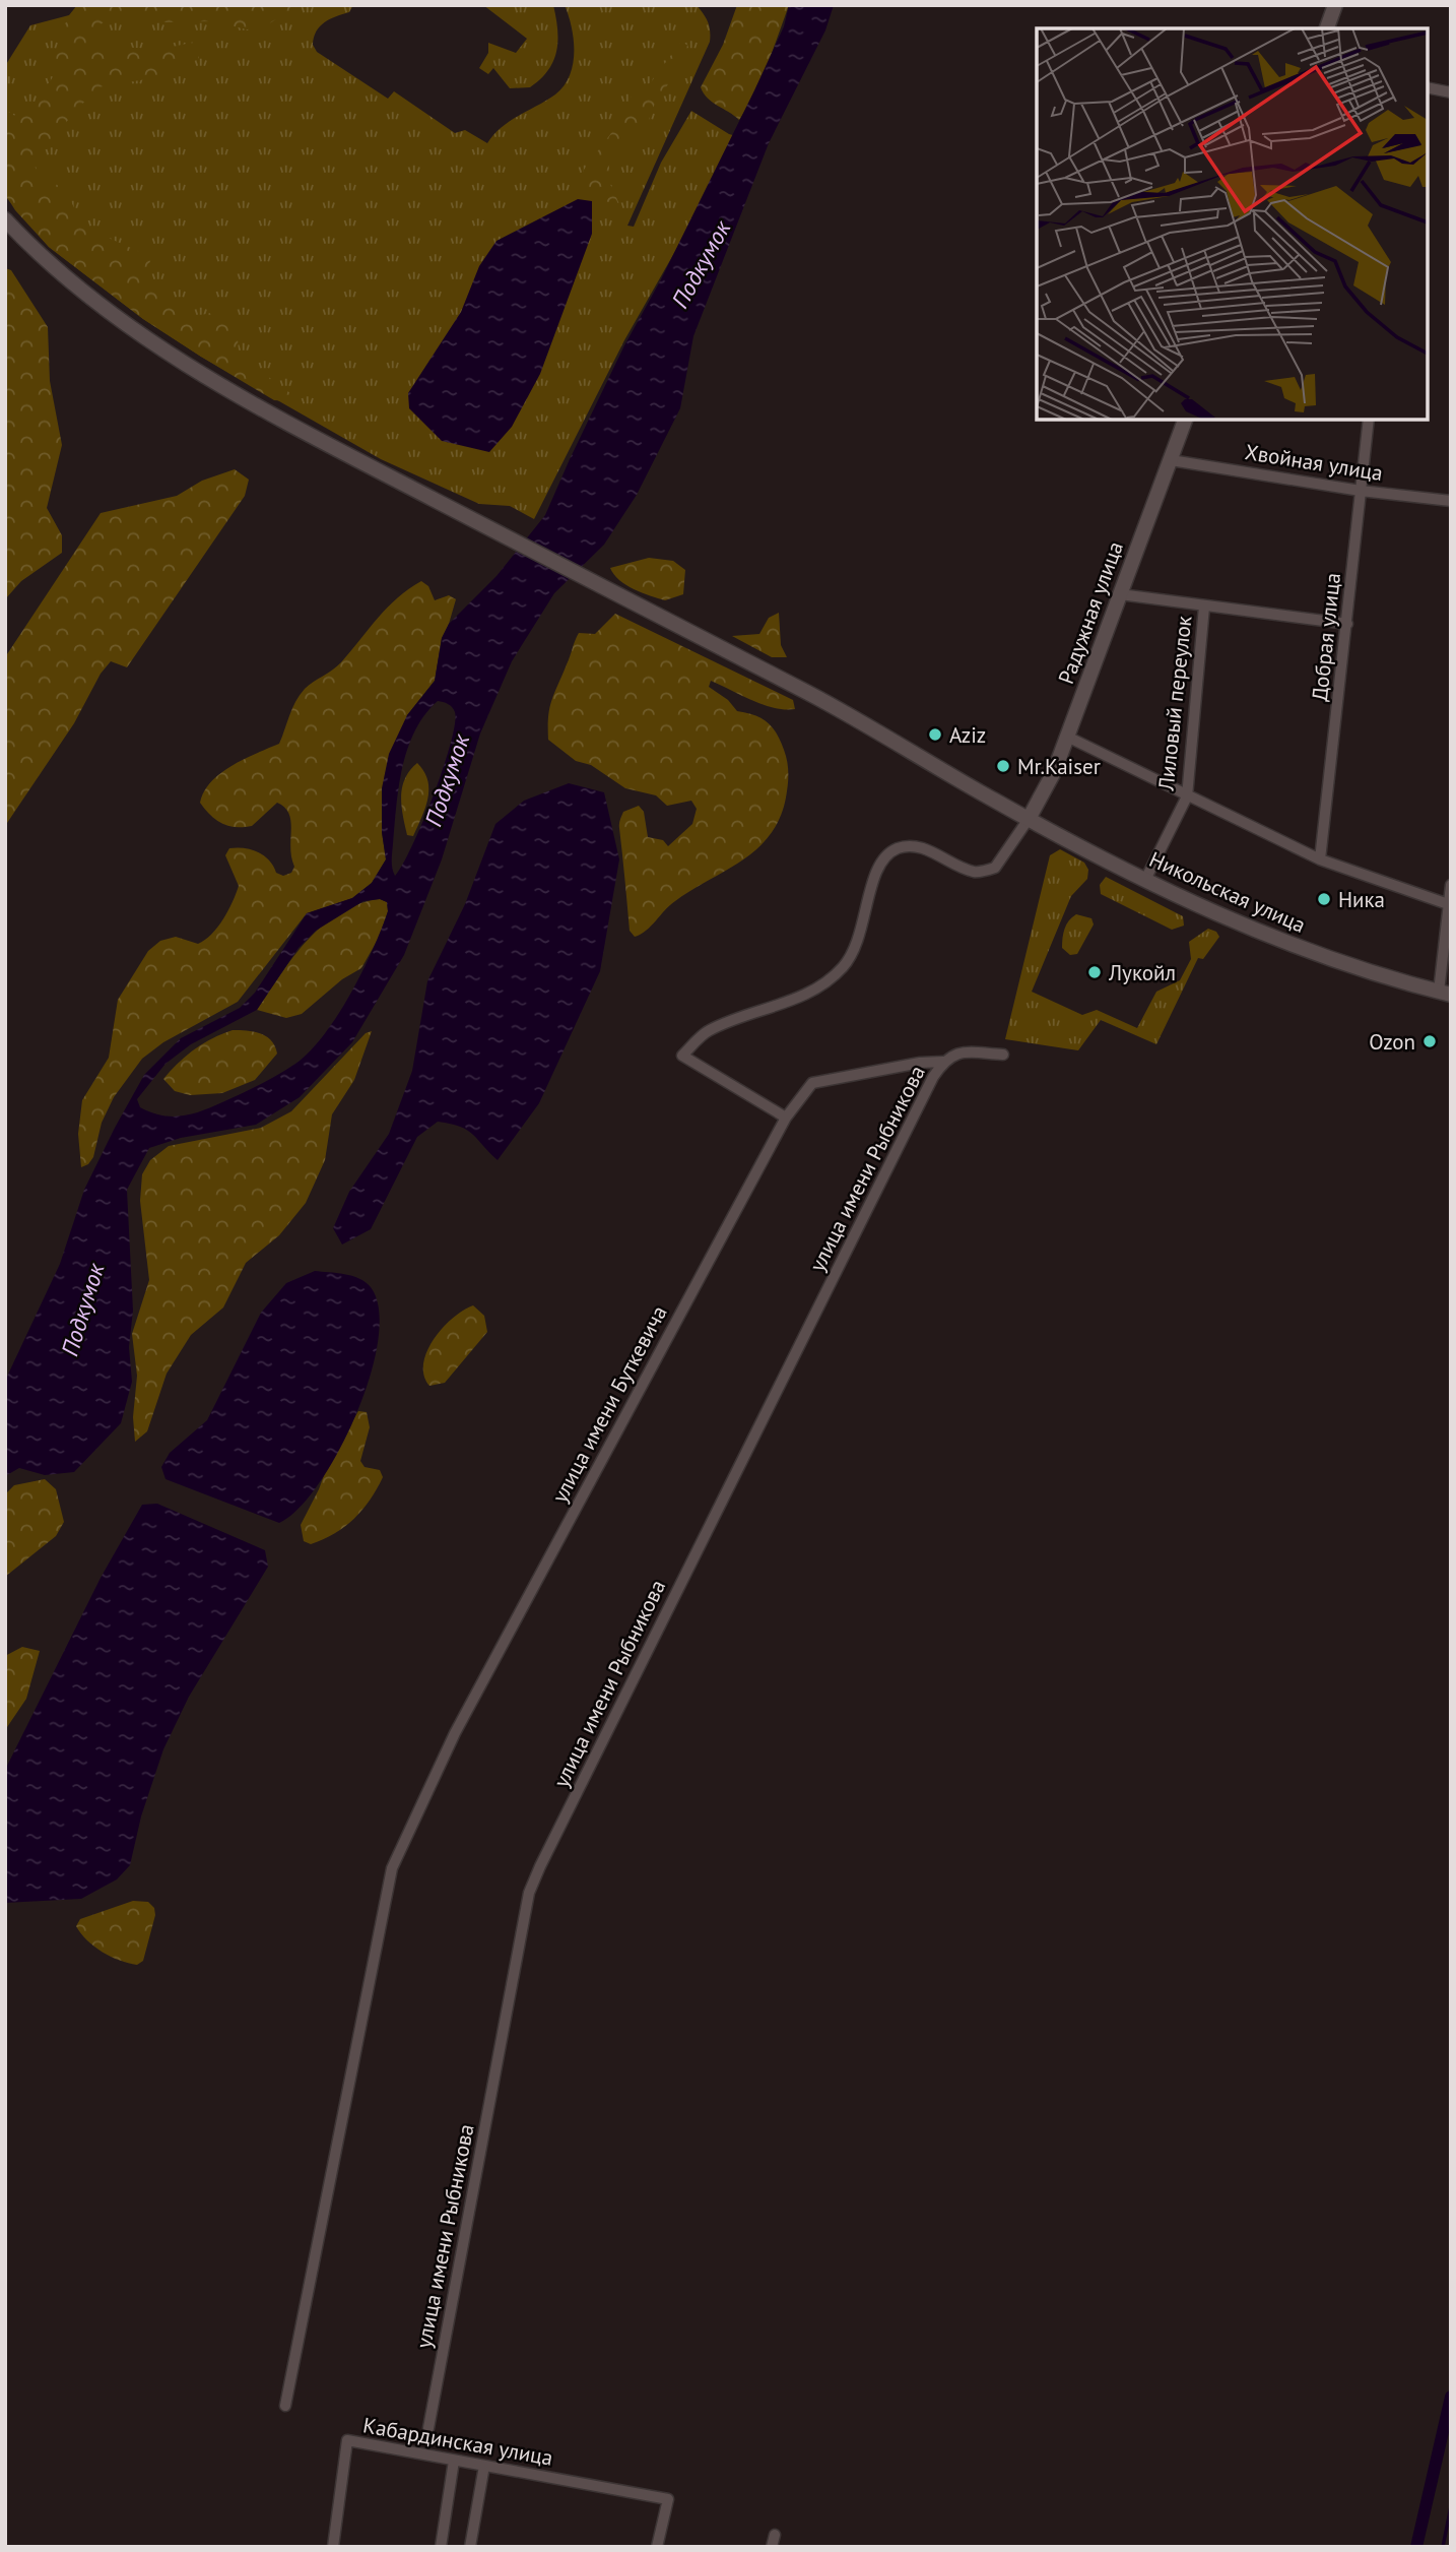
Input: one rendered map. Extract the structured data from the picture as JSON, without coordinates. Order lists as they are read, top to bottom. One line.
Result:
{"streets":{"street":["Хвойная улица","Радужная улица","Добрая улица","Лиловый переулок","Никольская улица","улица имени Рыбникова","улица имени Буткевича","Кабардинская улица"]},"crossings":[["Хвойная улица","Радужная улица"],["Хвойная улица","Добрая улица"],["Радужная улица","Никольская улица"],["Лиловый переулок","Никольская улица"],["улица имени Рыбникова","улица имени Буткевича"]],"water":["Подкумок"],"places":["Aziz","Mr.Kaiser","Ника","Лукойл","Ozon"]}
